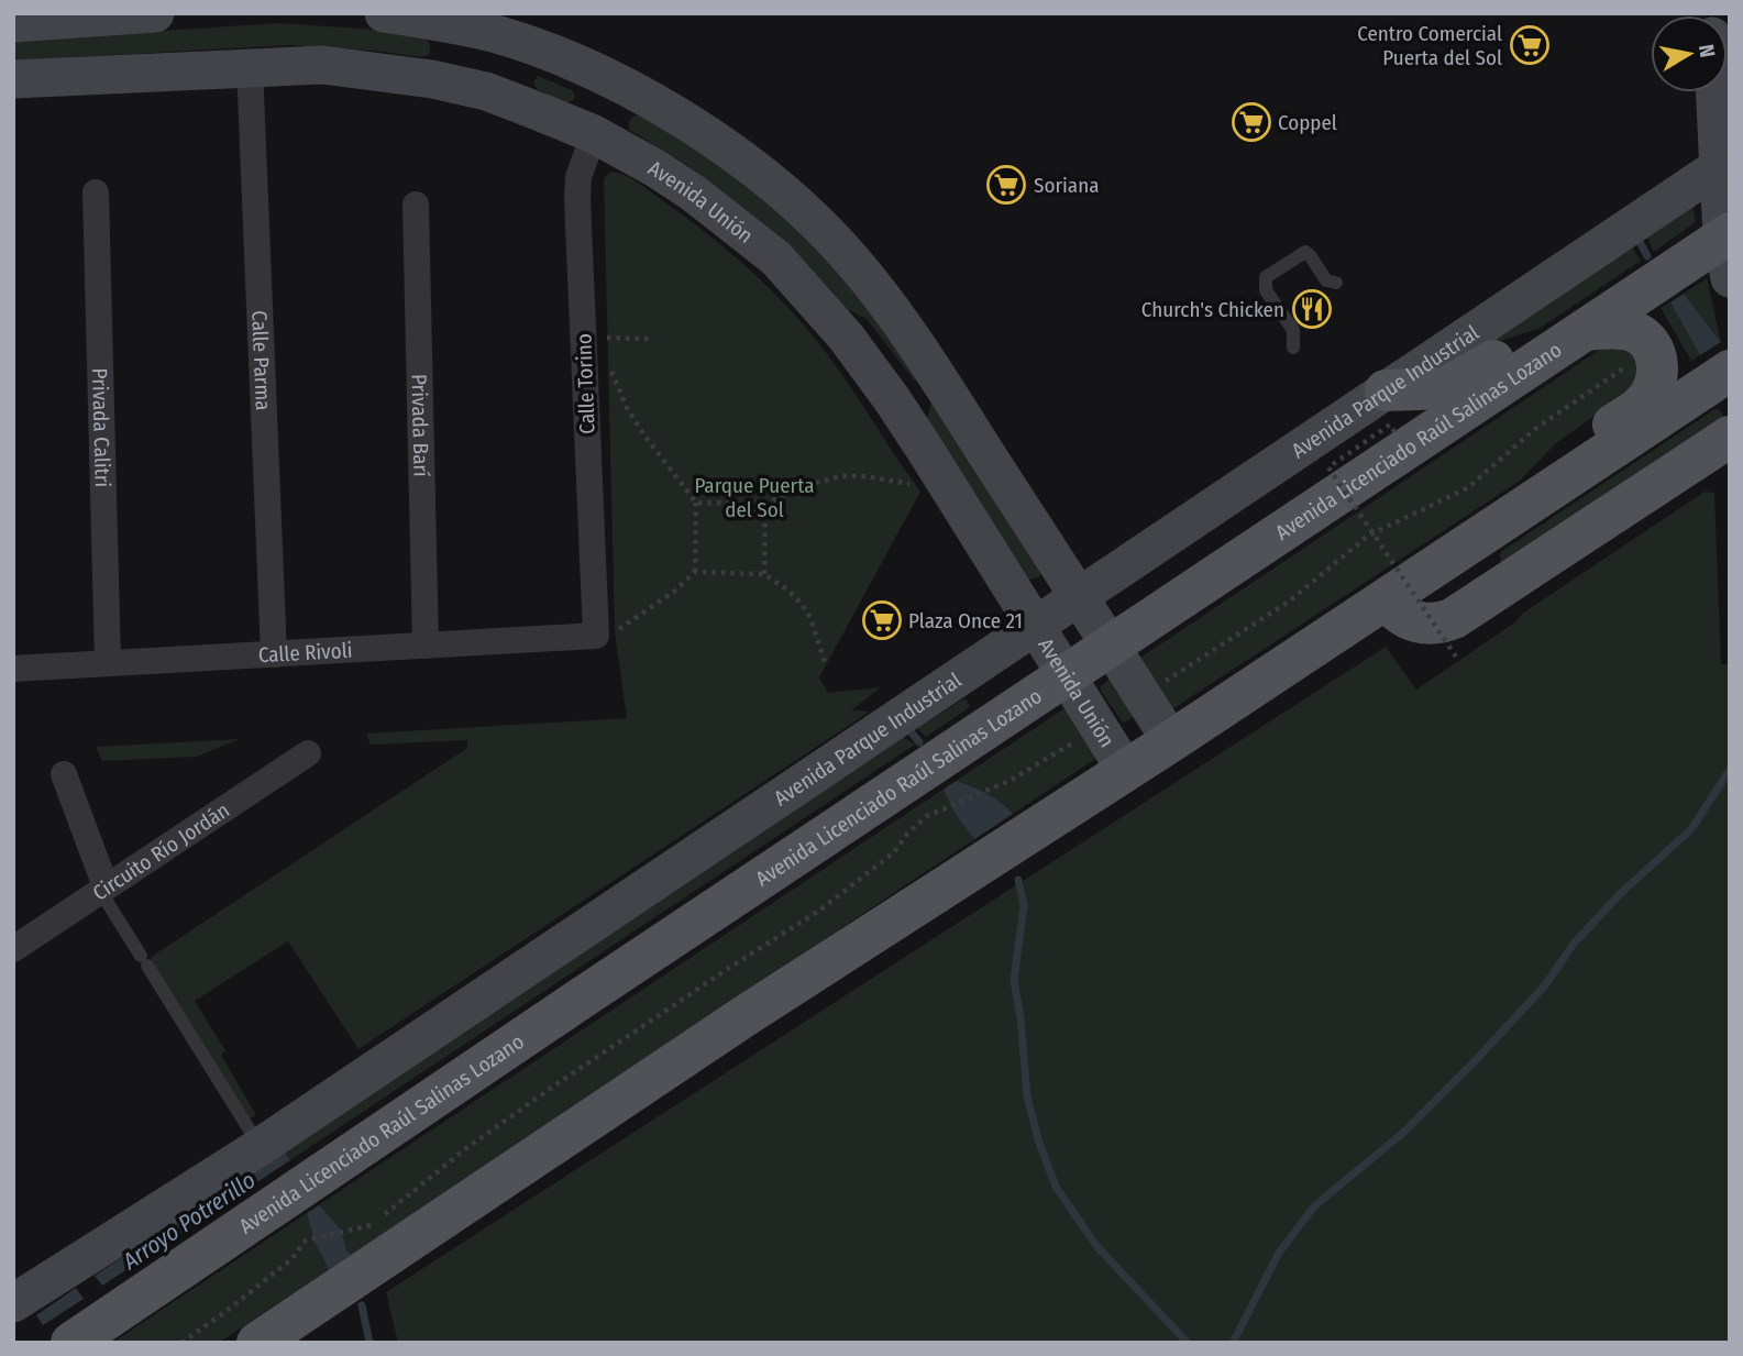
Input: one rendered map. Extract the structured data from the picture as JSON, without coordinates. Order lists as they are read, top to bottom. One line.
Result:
{"streets":{"main road":["Avenida Licenciado Raúl Salinas Lozano"],"street":["Avenida Unión","Calle Parma","Calle Torino","Avenida Parque Industrial","Privada Barí","Privada Calitri","Calle Rivoli","Circuito Río Jordán"]},"crossings":[["Avenida Unión","Calle Parma"],["Avenida Unión","Calle Torino"],["Avenida Unión","Avenida Parque Industrial"],["Avenida Unión","Avenida Licenciado Raúl Salinas Lozano"],["Calle Parma","Calle Rivoli"],["Calle Torino","Calle Rivoli"],["Privada Barí","Calle Rivoli"],["Privada Calitri","Calle Rivoli"]],"water":["Arroyo Potrerillo"],"parks":["Parque Puerta del Sol"],"places":{"supermarket":["Centro Comercial Puerta del Sol","Coppel","Soriana","Plaza Once 21"],"restaurant":["Church's Chicken"]},"north":"right"}
